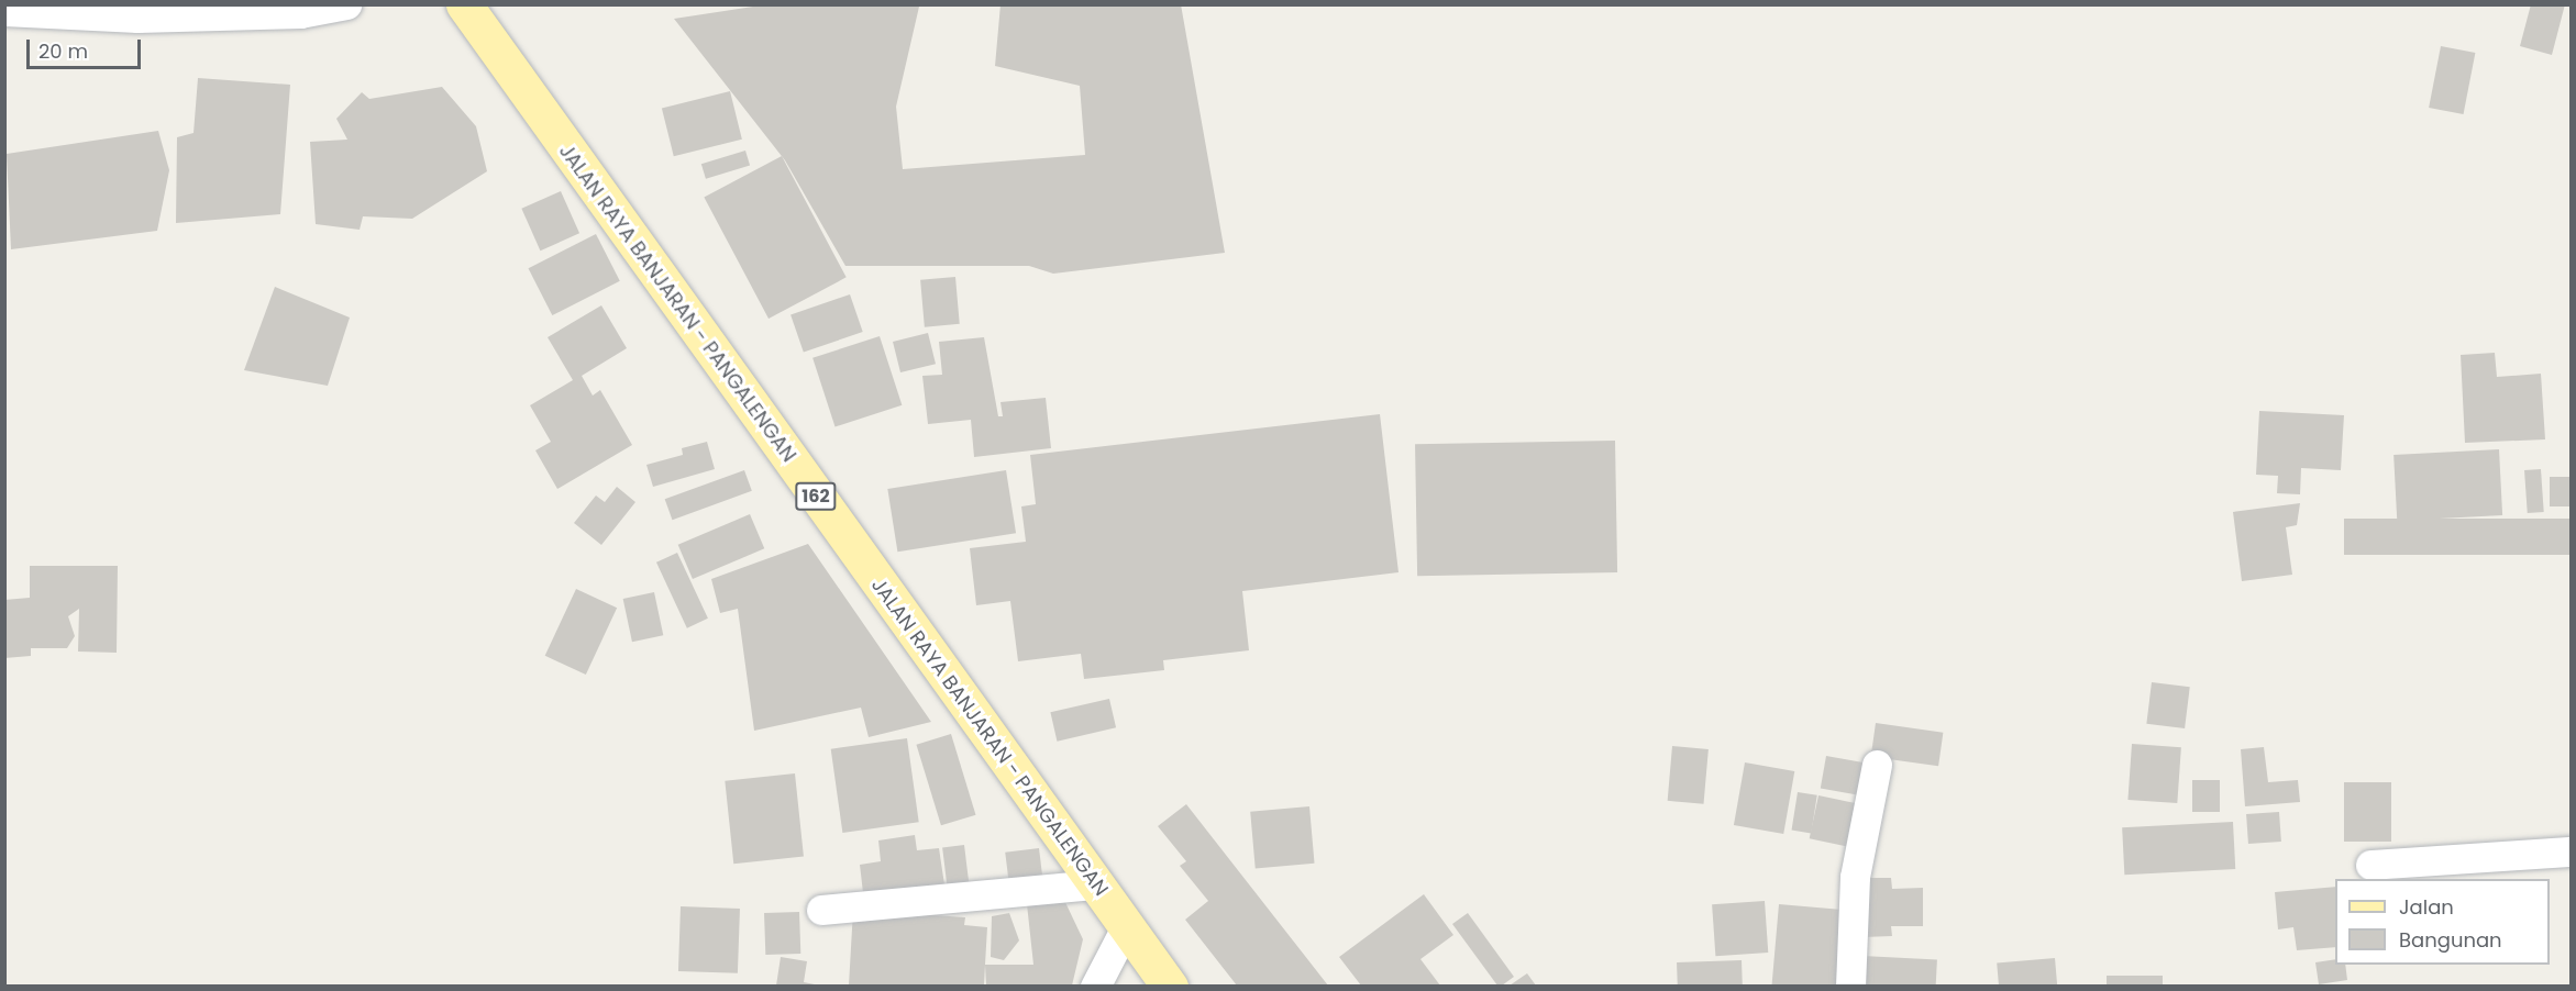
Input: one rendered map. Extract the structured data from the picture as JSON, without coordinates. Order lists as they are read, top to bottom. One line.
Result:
{"streets":{"main road":["JALAN RAYA BANJARAN - PANGALENGAN","162"]},"legend":["Jalan","Bangunan"],"scale_bar":"20 m"}
